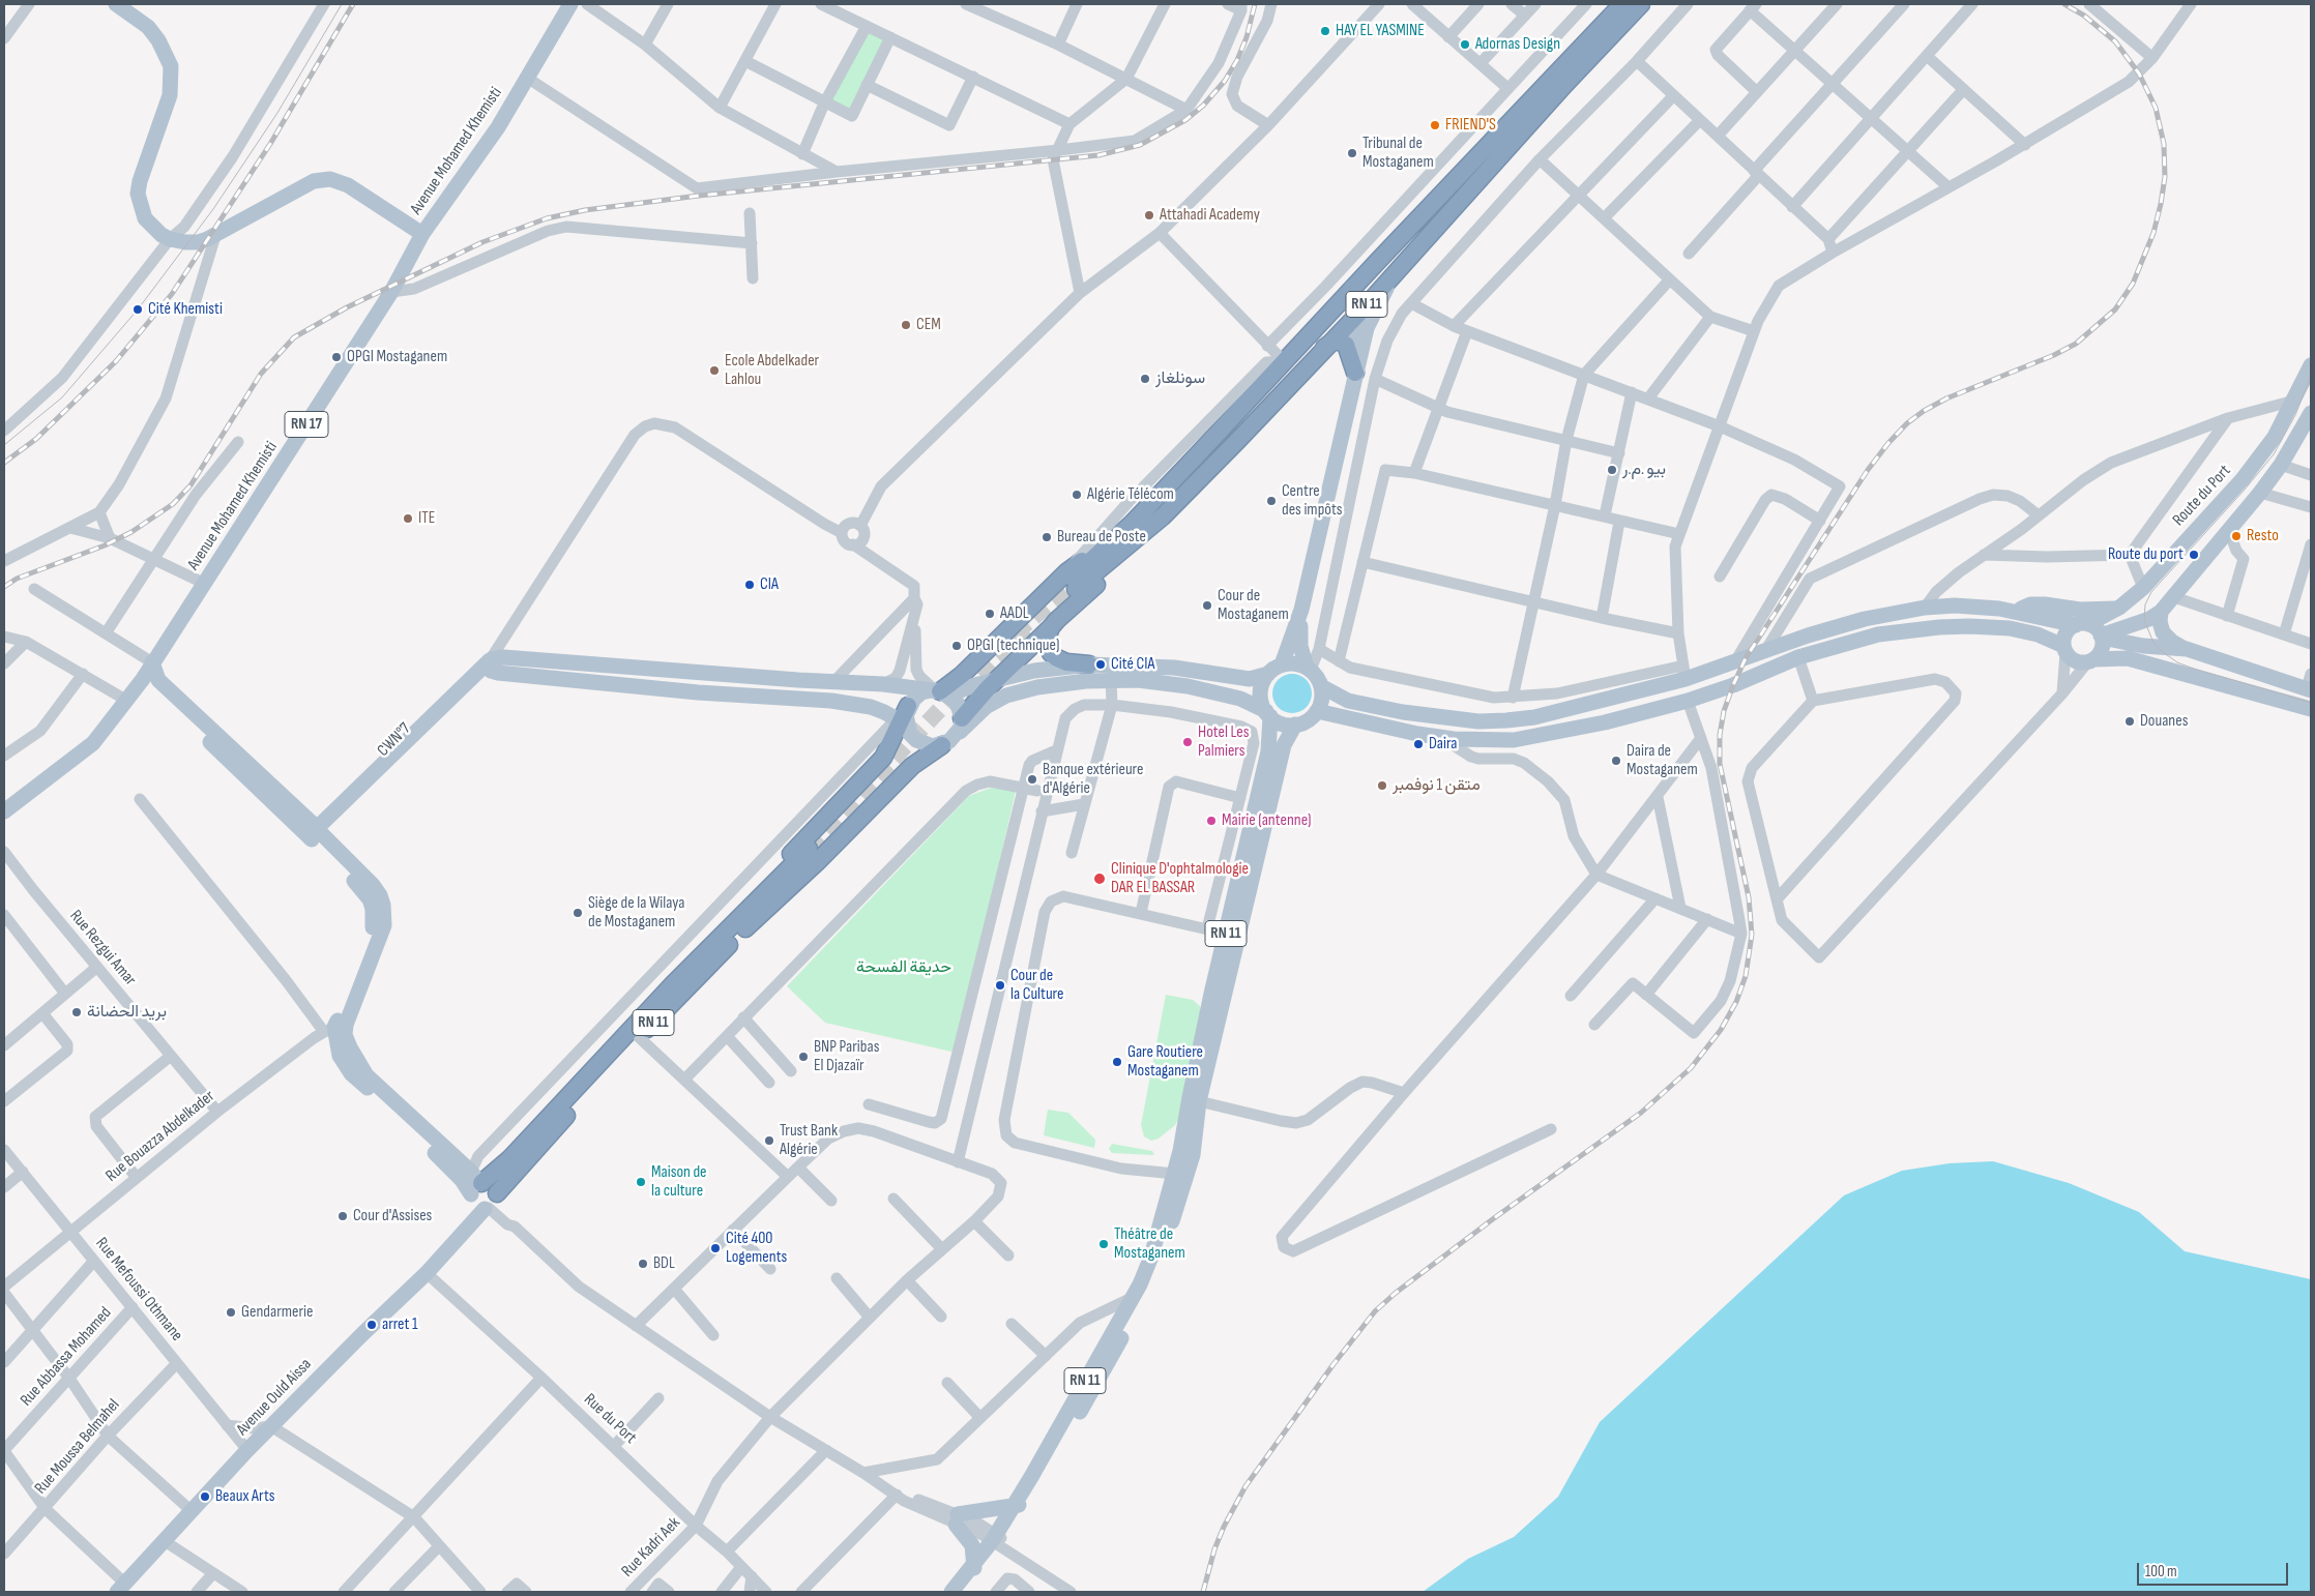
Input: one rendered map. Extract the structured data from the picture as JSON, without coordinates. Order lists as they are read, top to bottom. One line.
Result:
{"streets":{"highway":["RN 11"],"main road":["Avenue Mohamed Khemisti","RN 17","Route du Port","CWN°7","Avenue Ould Aissa"],"street":["Rue Rezgui Amar","Rue Bouazza Abdelkader","Rue Mefoussi Othmane","Rue Abbassa Mohamed","Rue du Port","Rue Moussa Belmahel","Rue Kadri Aek"]},"crossings":[["RN 11","Avenue Ould Aissa"],["Rue Rezgui Amar","Rue Bouazza Abdelkader"],["Rue Bouazza Abdelkader","Rue Mefoussi Othmane"],["Rue Mefoussi Othmane","Rue Abbassa Mohamed"],["Rue Mefoussi Othmane","Avenue Ould Aissa"],["Rue Mefoussi Othmane","Rue Moussa Belmahel"],["Avenue Ould Aissa","Rue du Port"],["Rue du Port","Rue Kadri Aek"]],"parks":["حديقة الفسحة"],"places":["HAY EL YASMINE","Adornas Design","FRIEND'S","Tribunal de Mostaganem","Attahadi Academy","Cité Khemisti","CEM","OPGI Mostaganem","Ecole Abdelkader Lahlou","سونلغاز","بيو .م.ر","Algérie Télécom","Centre des impôts","ITE","Resto","Bureau de Poste","Route du port","CIA","Cour de Mostaganem","AADL","OPGI (technique)","Cité CIA","Douanes","Hotel Les Palmiers","Daira","Daira de Mostaganem","Banque extérieure d'Algérie","متقن 1 نوفمبر","Mairie (antenne)","Clinique D'ophtalmologie DAR EL BASSAR","Siège de la Wilaya de Mostaganem","Cour de la Culture","بريد الحضانة","BNP Paribas El Djazaïr","Gare Routiere Mostaganem","Trust Bank Algérie","Maison de la culture","Cour d'Assises","Théâtre de Mostaganem","Cité 400 Logements","BDL","Gendarmerie","arret 1","Beaux Arts"],"scale_bar":"100 m"}
